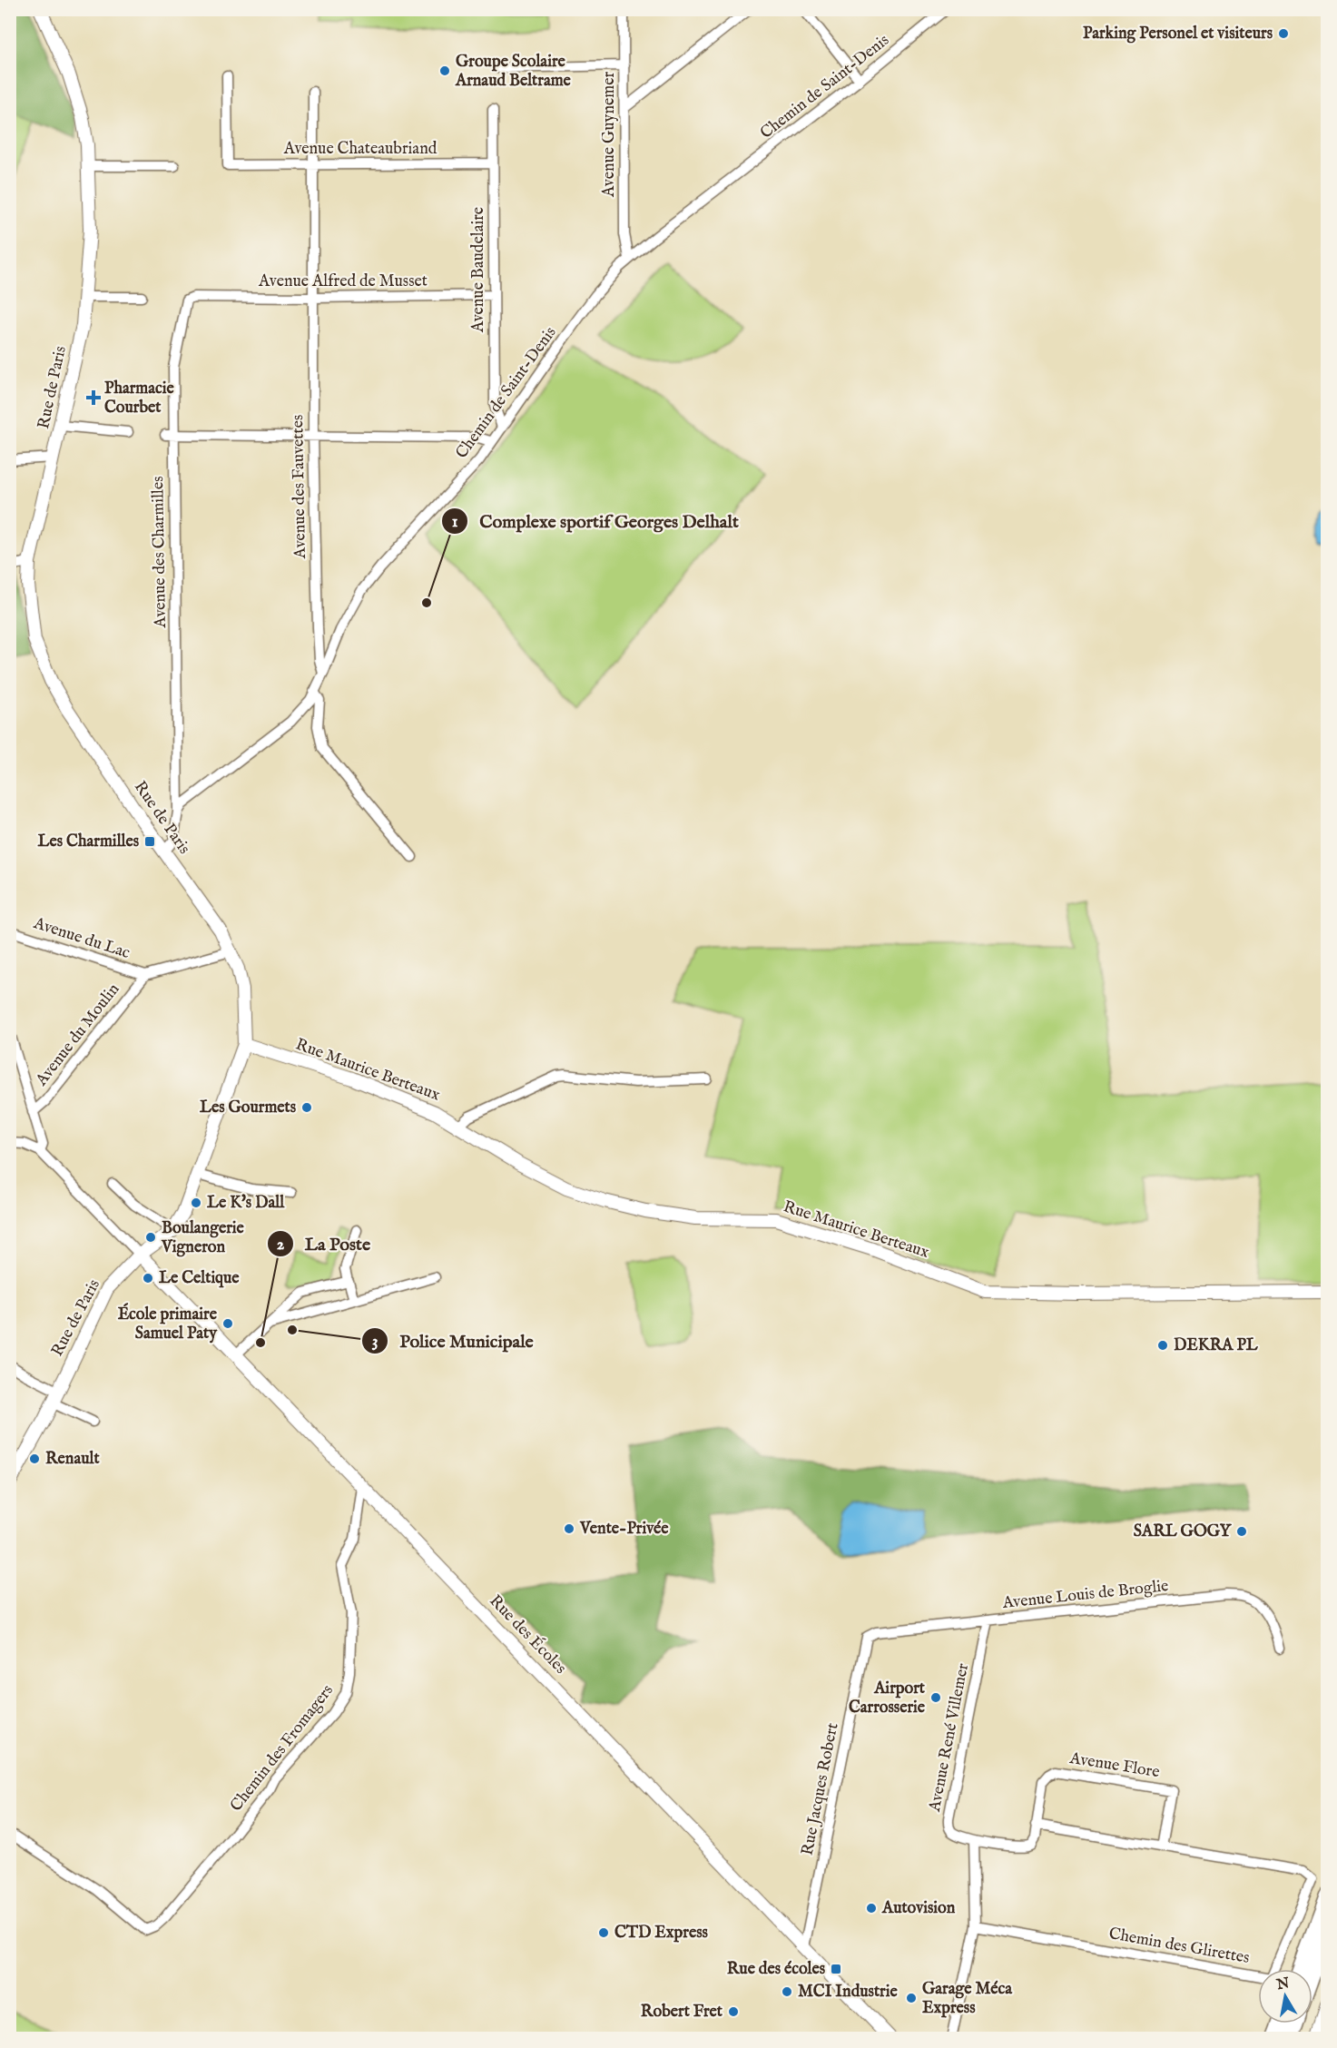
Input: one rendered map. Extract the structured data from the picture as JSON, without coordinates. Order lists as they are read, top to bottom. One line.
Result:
{"streets":{"street":["Chemin de Saint-Denis","Avenue Guynemer","Avenue Chateaubriand","Avenue Baudelaire","Avenue Alfred de Musset","Rue de Paris","Avenue des Fauvettes","Avenue des Charmilles","Avenue du Lac","Avenue du Moulin","Rue Maurice Berteaux","Avenue Louis de Broglie","Rue des Écoles","Avenue René Villemer","Chemin des Fromagers","Avenue Flore","Rue Jacques Robert","Chemin des Glirettes"]},"crossings":[["Chemin de Saint-Denis","Avenue Guynemer"],["Chemin de Saint-Denis","Avenue Baudelaire"],["Chemin de Saint-Denis","Avenue des Fauvettes"],["Chemin de Saint-Denis","Avenue des Charmilles"],["Avenue Chateaubriand","Avenue Baudelaire"],["Avenue Chateaubriand","Avenue des Fauvettes"],["Avenue Baudelaire","Avenue Alfred de Musset"],["Avenue Alfred de Musset","Avenue des Fauvettes"],["Avenue Alfred de Musset","Avenue des Charmilles"],["Rue de Paris","Rue Maurice Berteaux"],["Rue de Paris","Rue des Écoles"],["Avenue du Lac","Avenue du Moulin"],["Avenue Louis de Broglie","Avenue René Villemer"],["Avenue Louis de Broglie","Rue Jacques Robert"],["Rue des Écoles","Chemin des Fromagers"],["Rue des Écoles","Rue Jacques Robert"],["Avenue René Villemer","Avenue Flore"],["Avenue Flore","Chemin des Glirettes"]],"places":{"other":["Parking Personel et visiteurs","Groupe Scolaire Arnaud Beltrame","Complexe sportif Georges Delhalt","Les Gourmets","Le K's Dall","Boulangerie Vigneron","Le Celtique","École primaire Samuel Paty","Police Municipale","La Poste","DEKRA PL","Renault","Vente-Privée","SARL GOGY","Airport Carrosserie","Autovision","CTD Express","MCI Industrie","Garage Méca Express","Robert Fret"],"health":["Pharmacie Courbet"],"transit":["Les Charmilles","Rue des écoles"]},"north":"top"}
